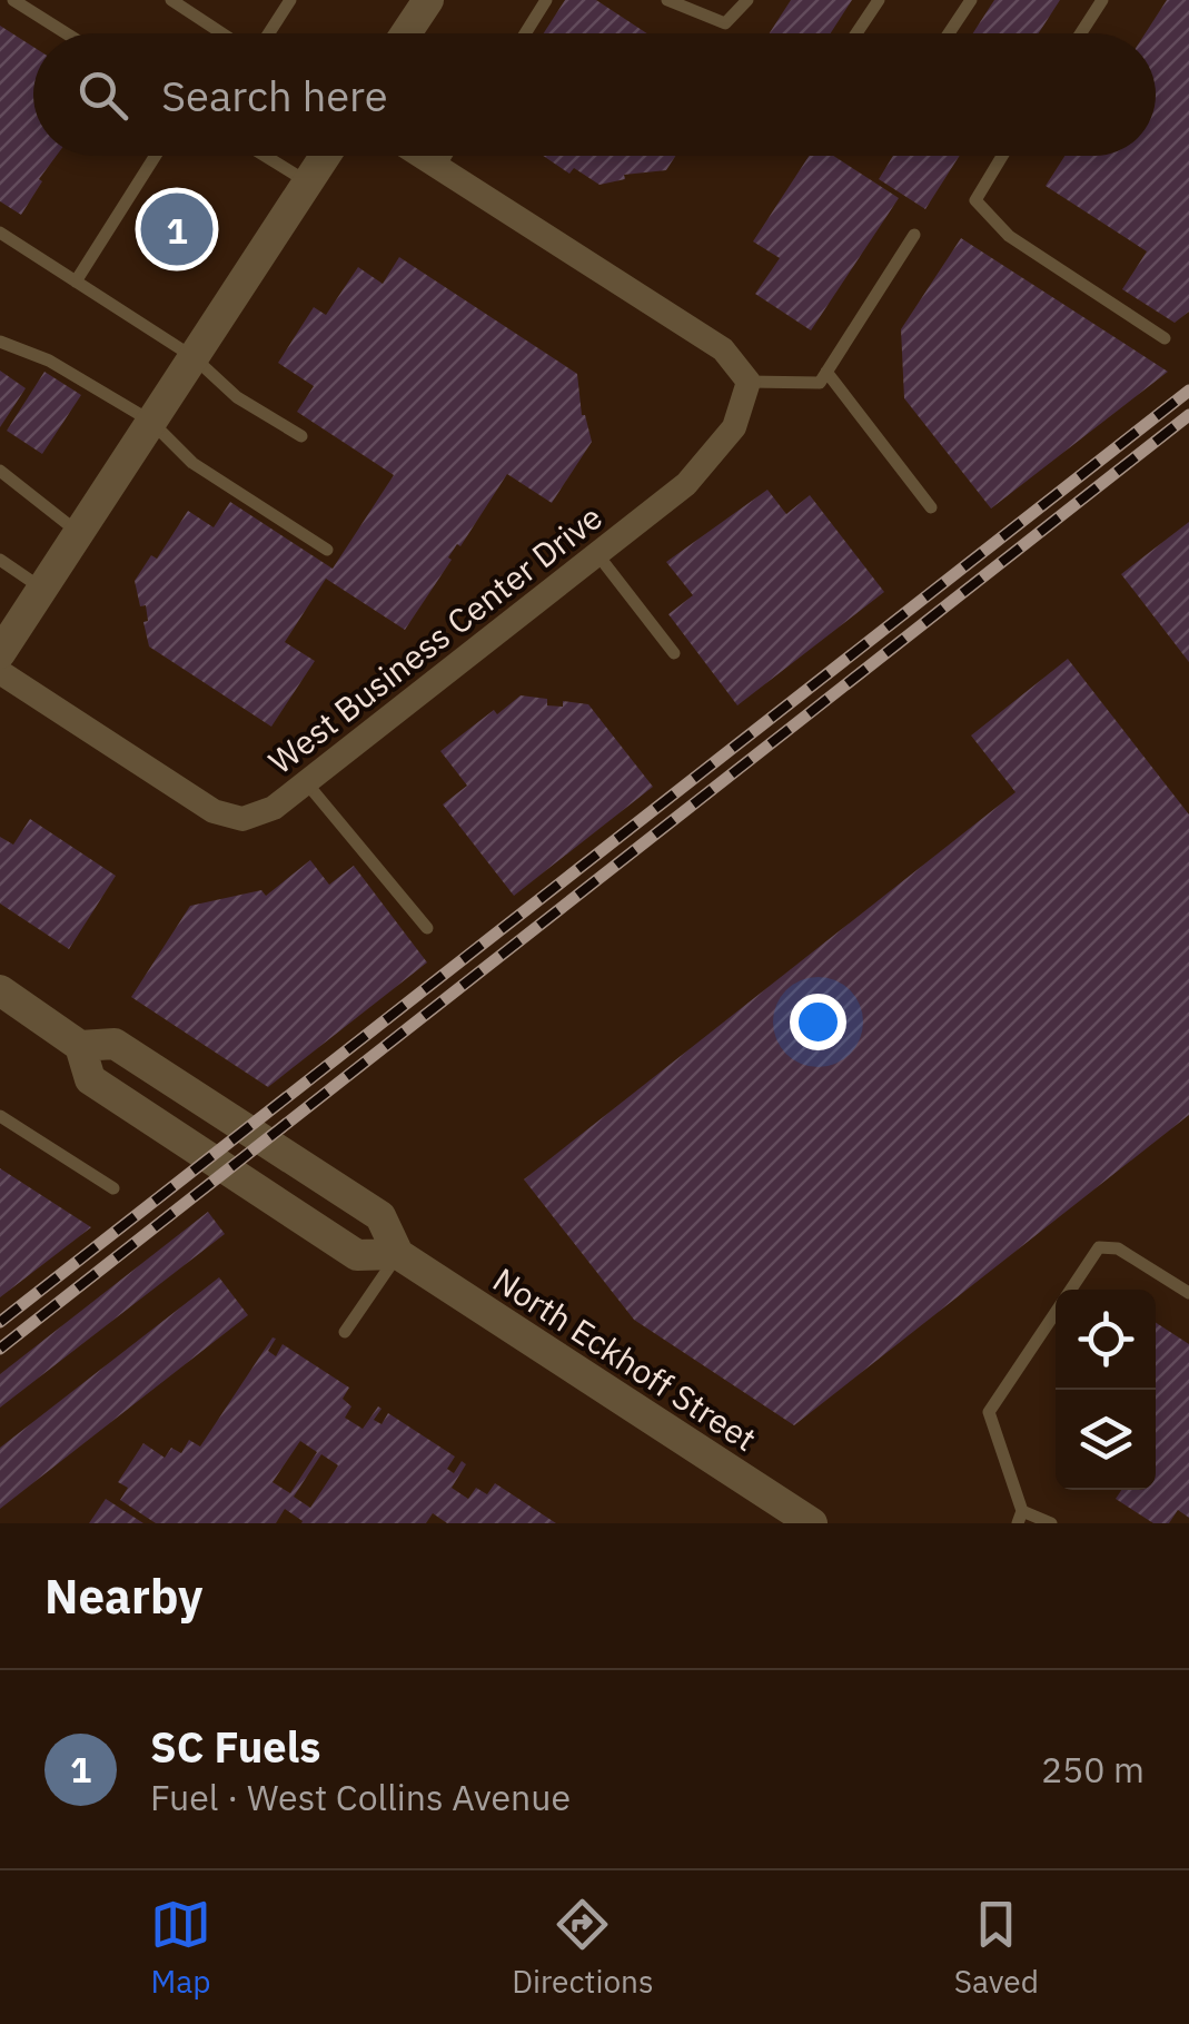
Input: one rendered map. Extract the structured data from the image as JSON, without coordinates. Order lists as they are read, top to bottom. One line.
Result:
{"streets":{"street":["West Business Center Drive","North Eckhoff Street"]},"page":{"search":"Search here","pins":"1","heading":"Nearby","list":[{"mark":"1","name":"SC Fuels","note":"Fuel · West Collins Avenue","value":"250 m"}],"nav":["Map","Directions","Saved"]}}
